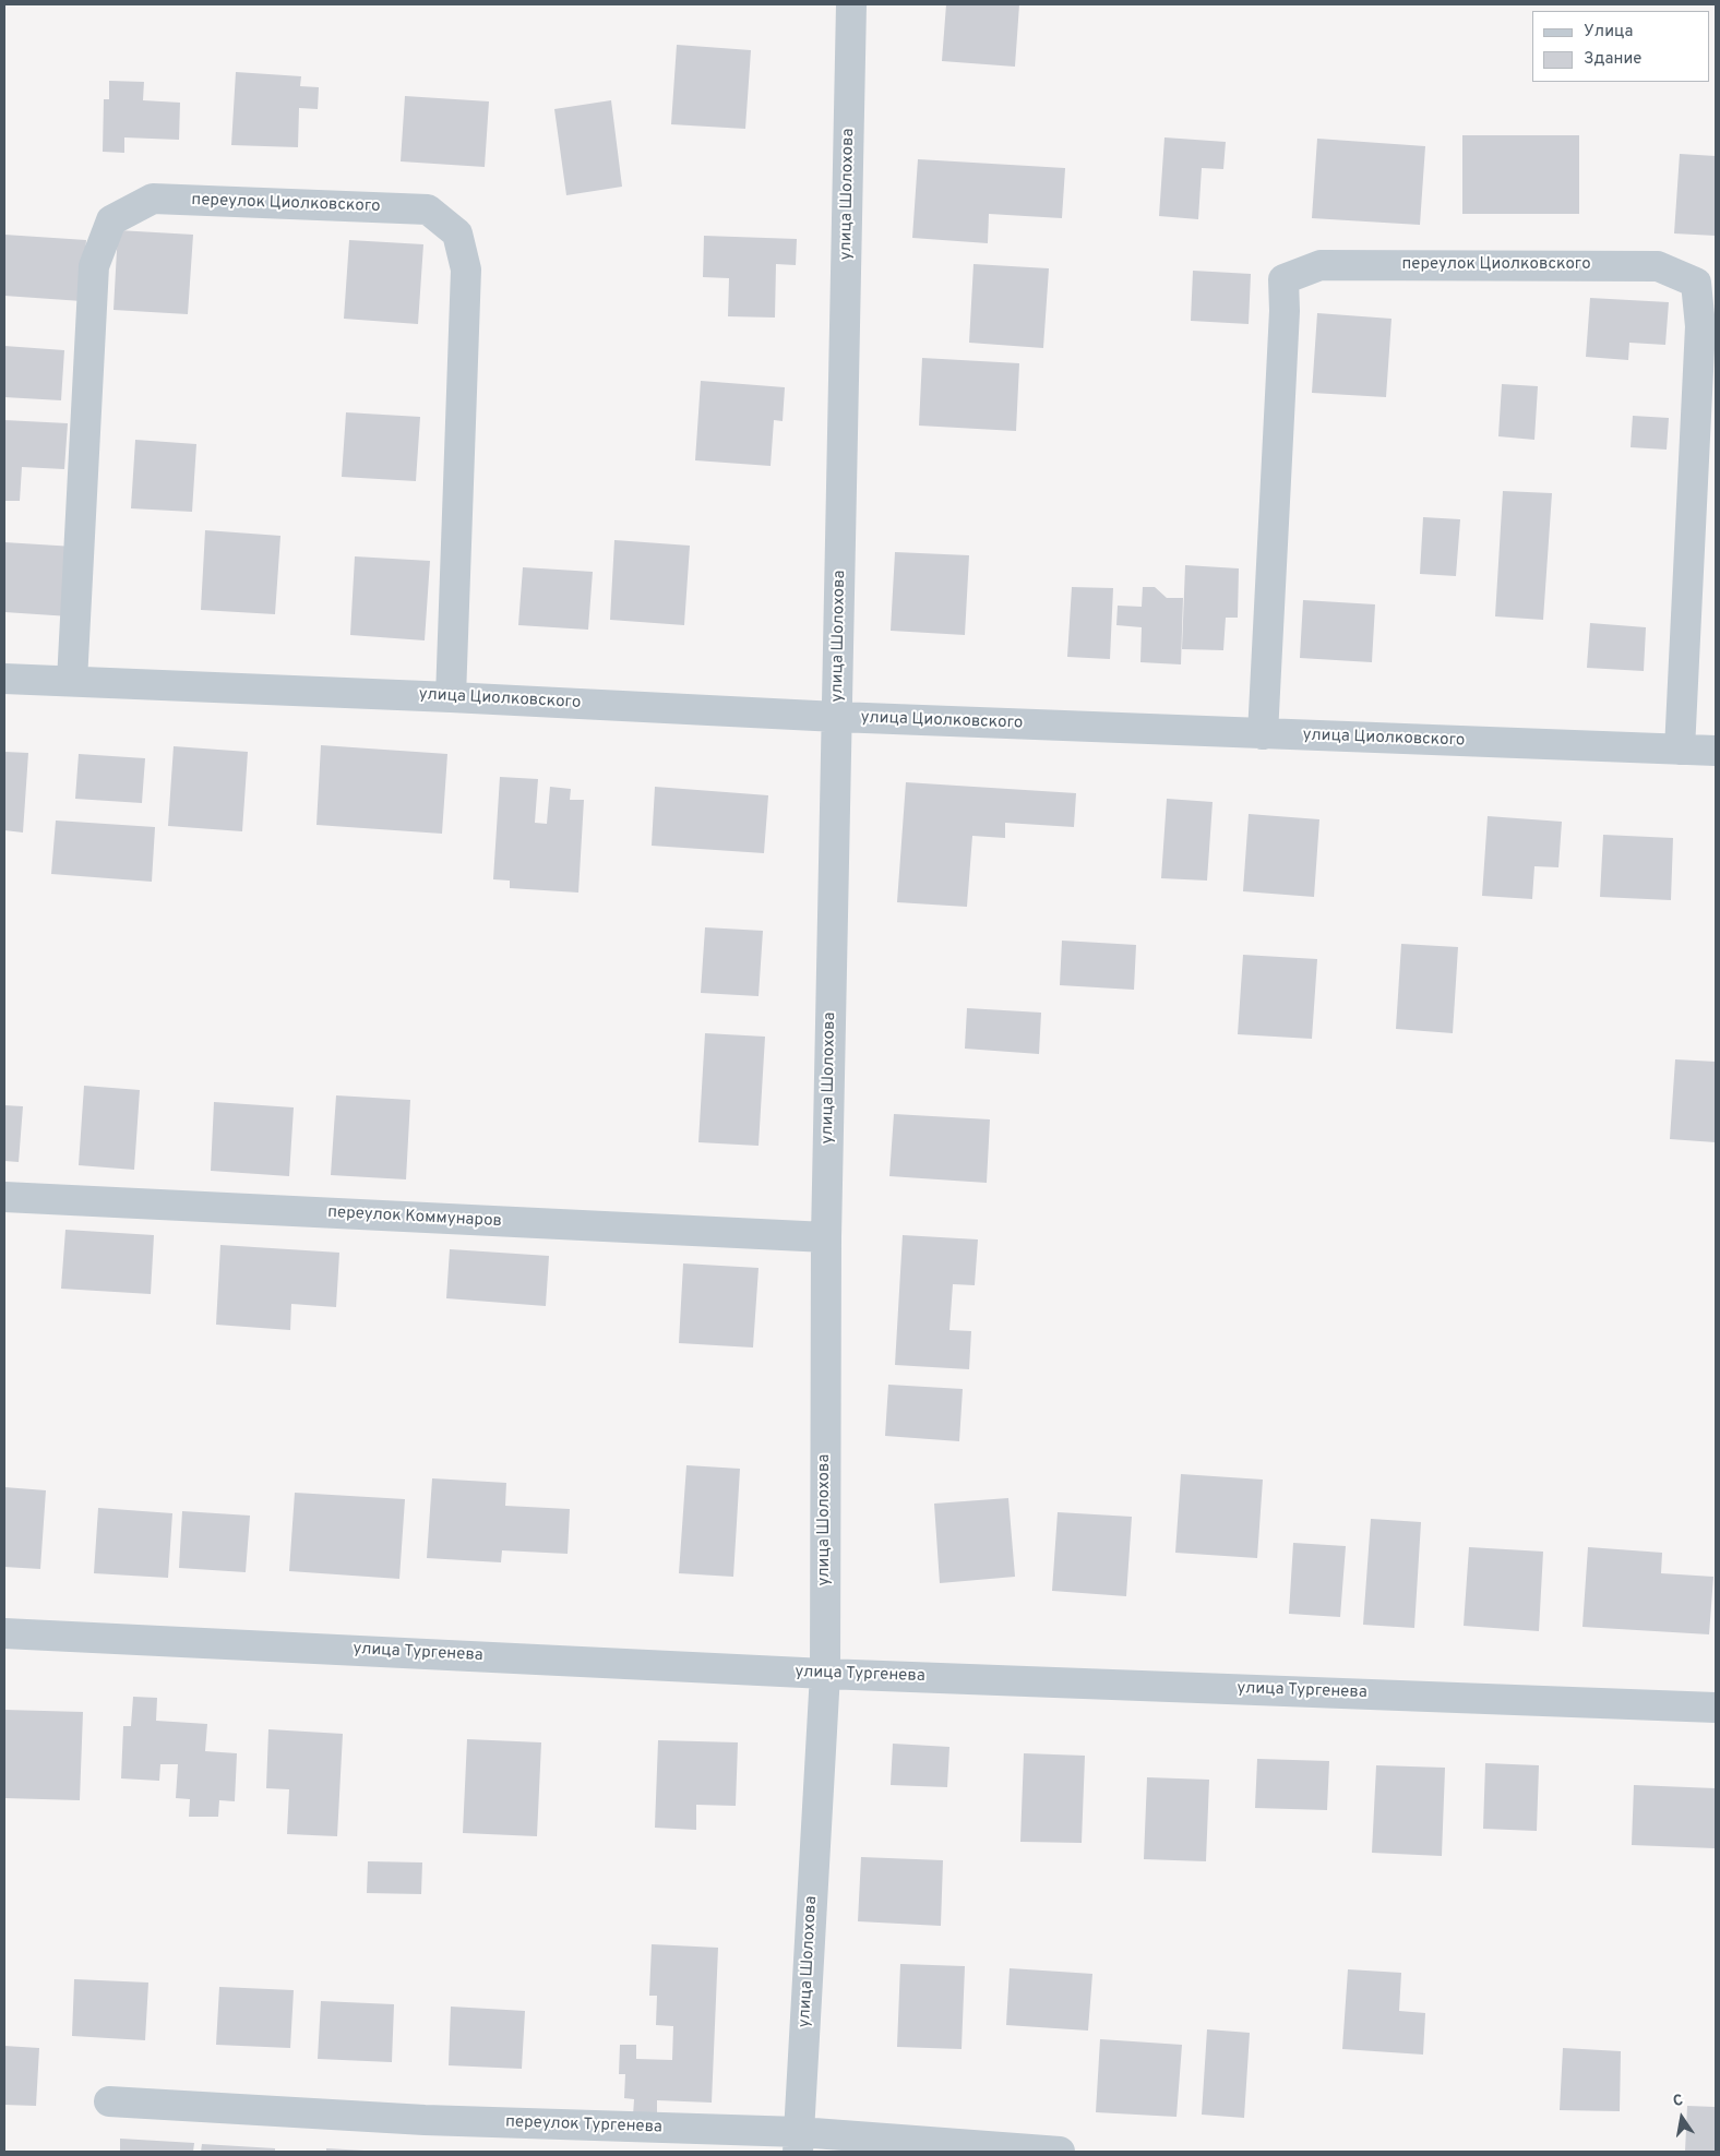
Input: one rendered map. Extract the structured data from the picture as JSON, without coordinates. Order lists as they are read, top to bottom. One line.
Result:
{"streets":{"street":["улица Шолохова","переулок Циолковского","улица Циолковского","переулок Коммунаров","улица Тургенева","переулок Тургенева"]},"crossings":[["улица Шолохова","улица Циолковского"],["улица Шолохова","переулок Коммунаров"],["улица Шолохова","улица Тургенева"],["улица Шолохова","переулок Тургенева"],["переулок Циолковского","улица Циолковского"]],"legend":["Улица","Здание"],"north":"top"}
